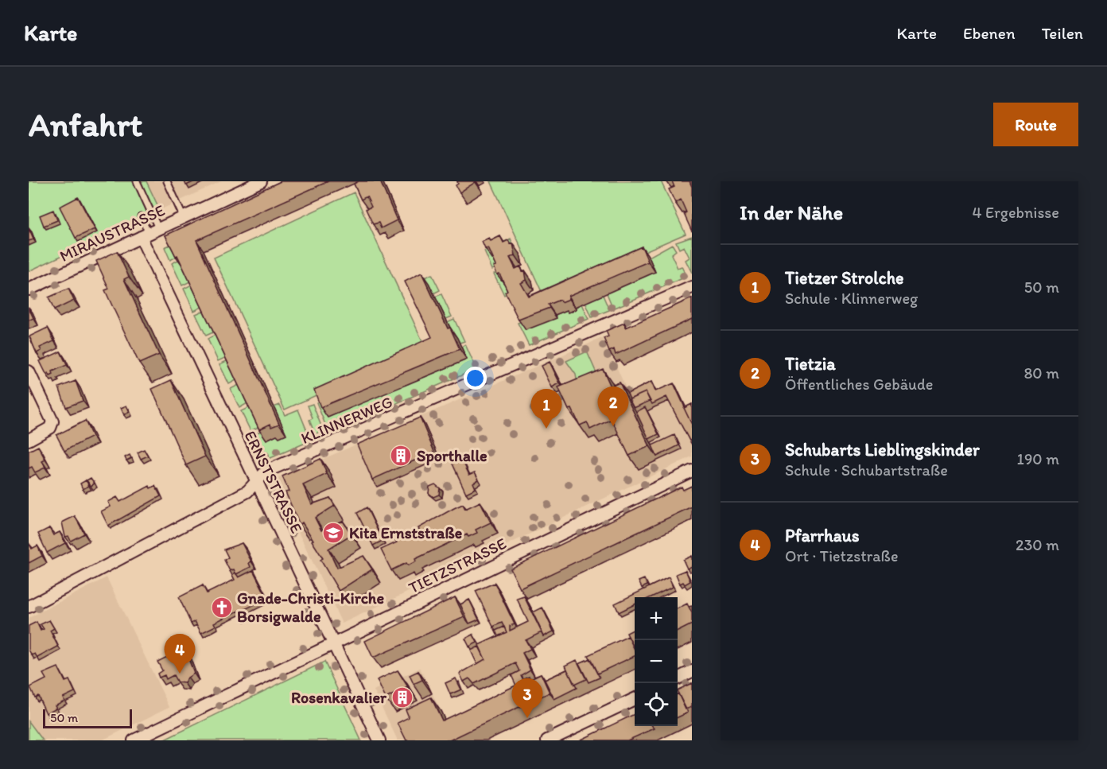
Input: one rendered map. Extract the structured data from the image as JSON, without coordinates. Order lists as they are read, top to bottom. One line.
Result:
{"streets":{"street":["MIRAUSTRASSE","KLINNERWEG","ERNSTSTRASSE","TIETZSTRASSE"]},"crossings":[["MIRAUSTRASSE","ERNSTSTRASSE"],["KLINNERWEG","ERNSTSTRASSE"],["ERNSTSTRASSE","TIETZSTRASSE"]],"places":{"building":["Sporthalle","Rosenkavalier"],"school or university":["Kita Ernststraße"],"church":["Gnade-Christi-Kirche Borsigwalde"]},"scale_bar":"50 m","page":{"header":"Karte","nav":["Karte","Ebenen","Teilen"],"buttons":"Route","title":"Anfahrt","heading":["In der Nähe","4 Ergebnisse"],"list":[{"mark":"1","name":"Tietzer Strolche","note":"Schule · Klinnerweg","value":"50 m"},{"mark":"2","name":"Tietzia","note":"Öffentliches Gebäude","value":"80 m"},{"mark":"3","name":"Schubarts Lieblingskinder","note":"Schule · Schubartstraße","value":"190 m"},{"mark":"4","name":"Pfarrhaus","note":"Ort · Tietzstraße","value":"230 m"}],"pins":["2","1","4","3"],"map_buttons":["+","−"],"scale":"50 m"}}
